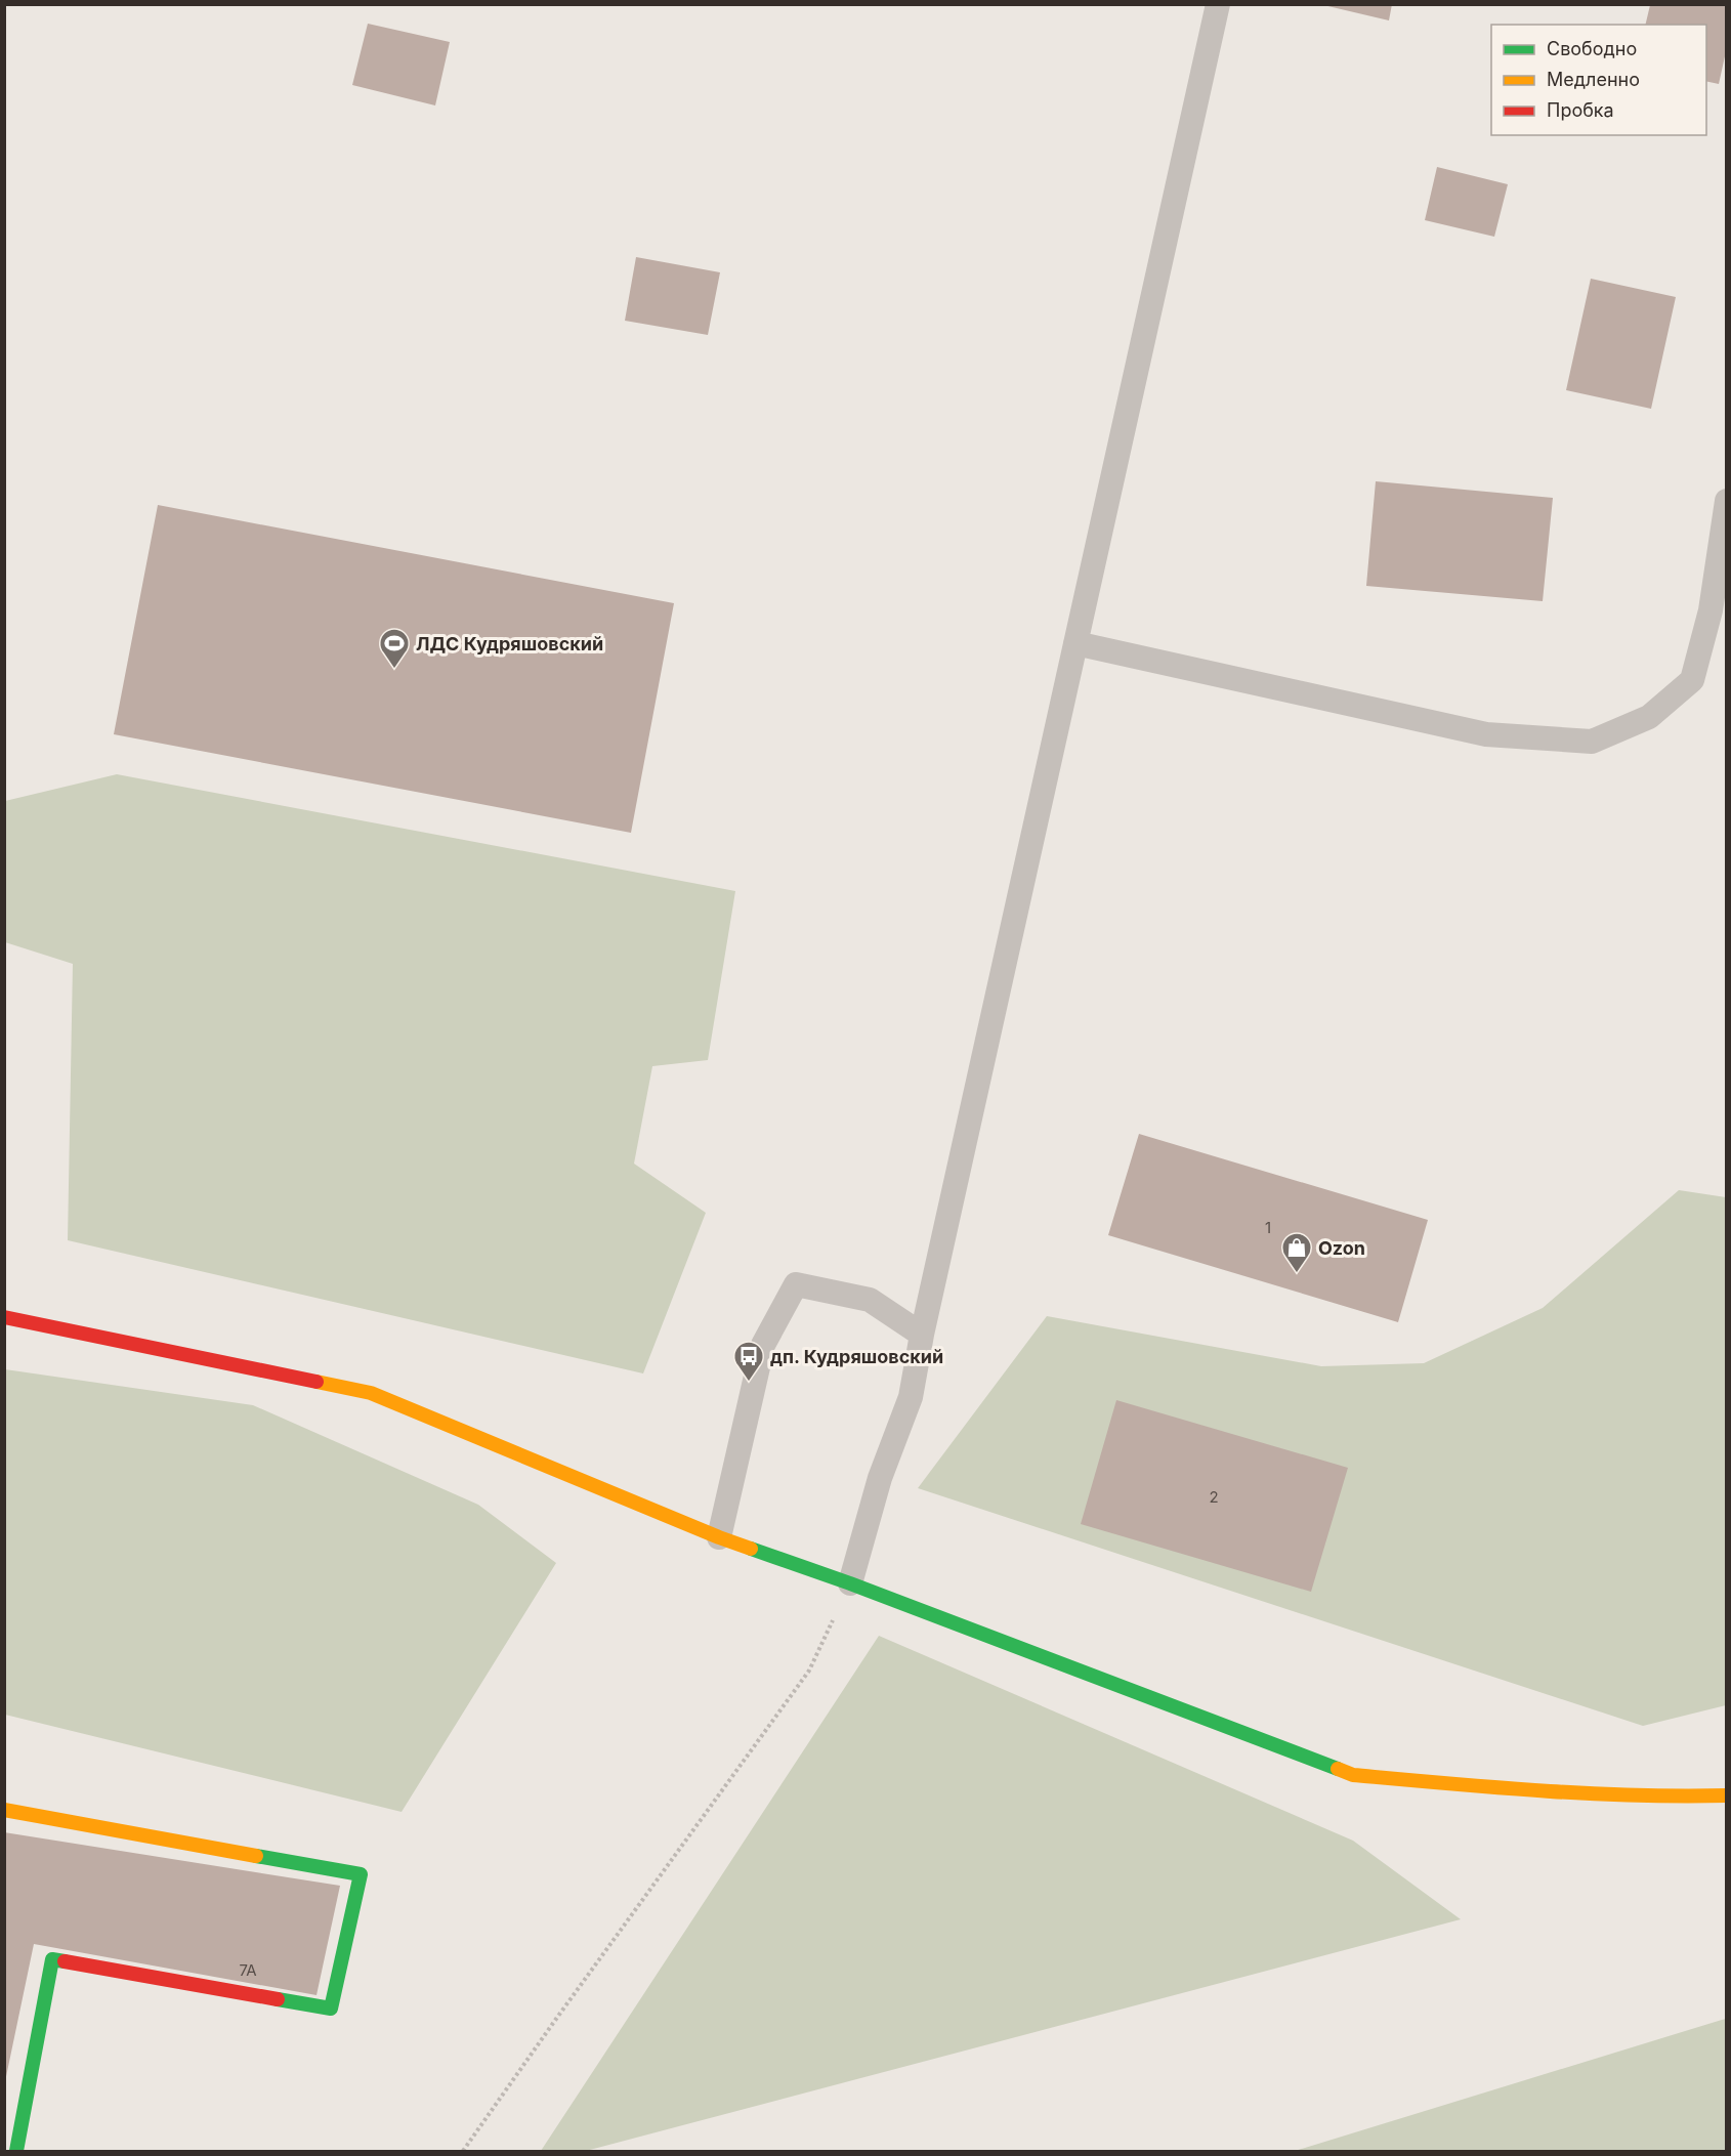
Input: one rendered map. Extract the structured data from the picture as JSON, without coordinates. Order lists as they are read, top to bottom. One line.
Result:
{"places":{"sports":["ЛДС Кудряшовский"],"shop":["Ozon"],"bus stop":["дп. Кудряшовский"]},"house_numbers":["1","2","7А"],"legend":["Свободно","Медленно","Пробка"]}
